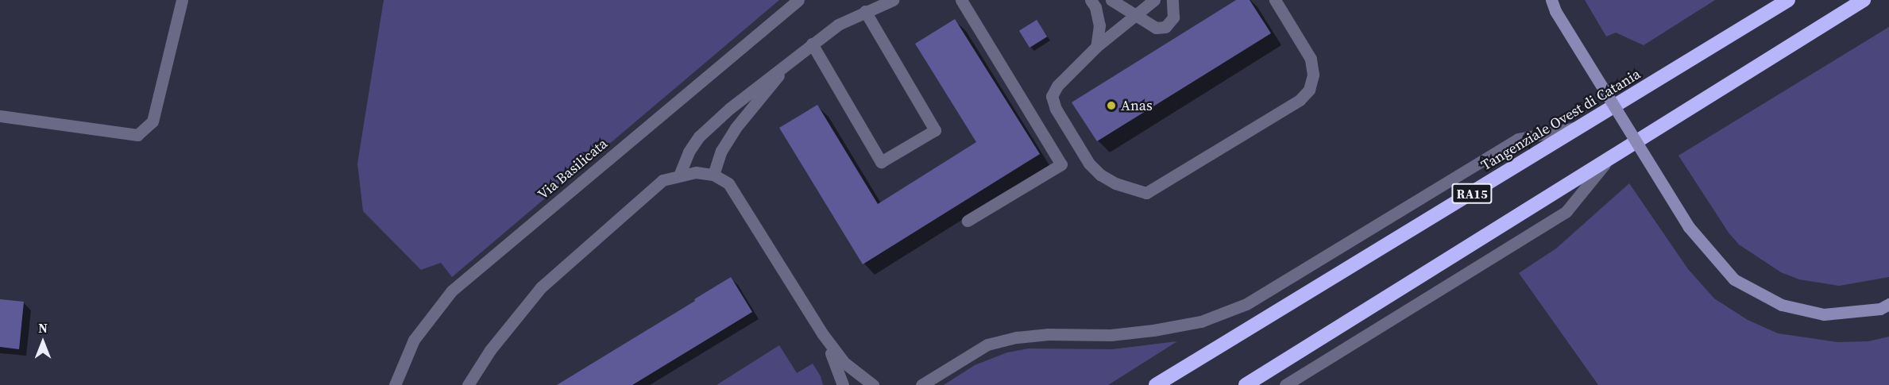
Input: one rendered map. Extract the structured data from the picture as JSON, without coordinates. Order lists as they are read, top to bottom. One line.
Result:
{"streets":{"highway":["Tangenziale Ovest di Catania","RA15"],"street":["Via Basilicata"]},"places":["Anas"],"north":"top"}
